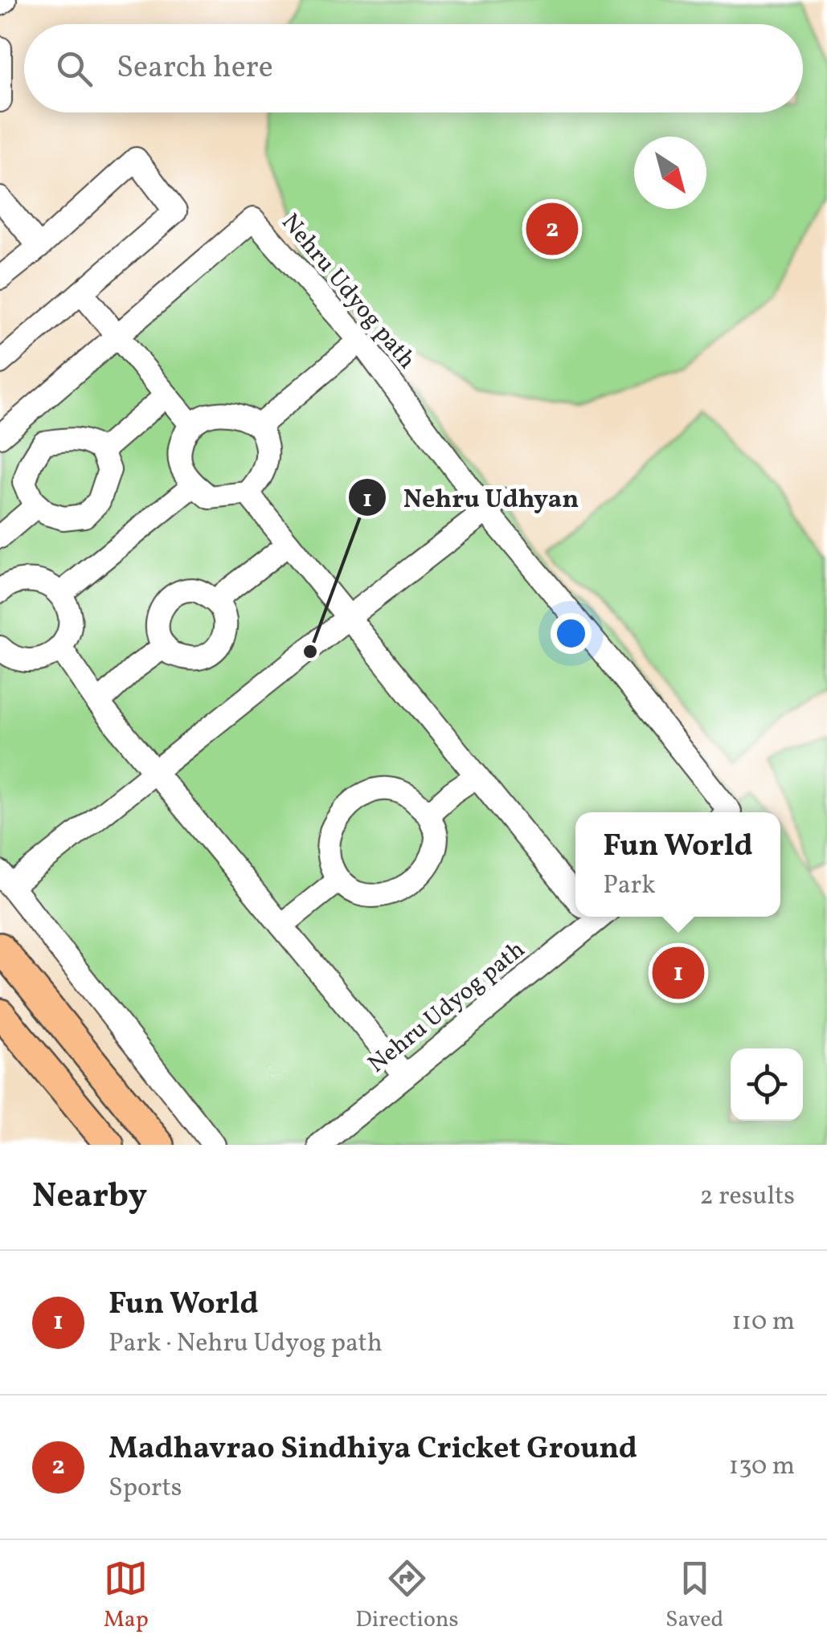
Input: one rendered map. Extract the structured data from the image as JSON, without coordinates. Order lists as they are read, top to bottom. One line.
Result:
{"streets":{"street":["Nehru Udyog path"]},"places":["Nehru Udhyan"],"north":"bottom right","page":{"search":"Search here","pins":["2","1"],"popup":["Fun World","Park"],"heading":["Nearby","2 results"],"list":[{"mark":"1","name":"Fun World","note":"Park · Nehru Udyog path","value":"110 m"},{"mark":"2","name":"Madhavrao Sindhiya Cricket Ground","note":"Sports","value":"130 m"}],"nav":["Map","Directions","Saved"]}}
